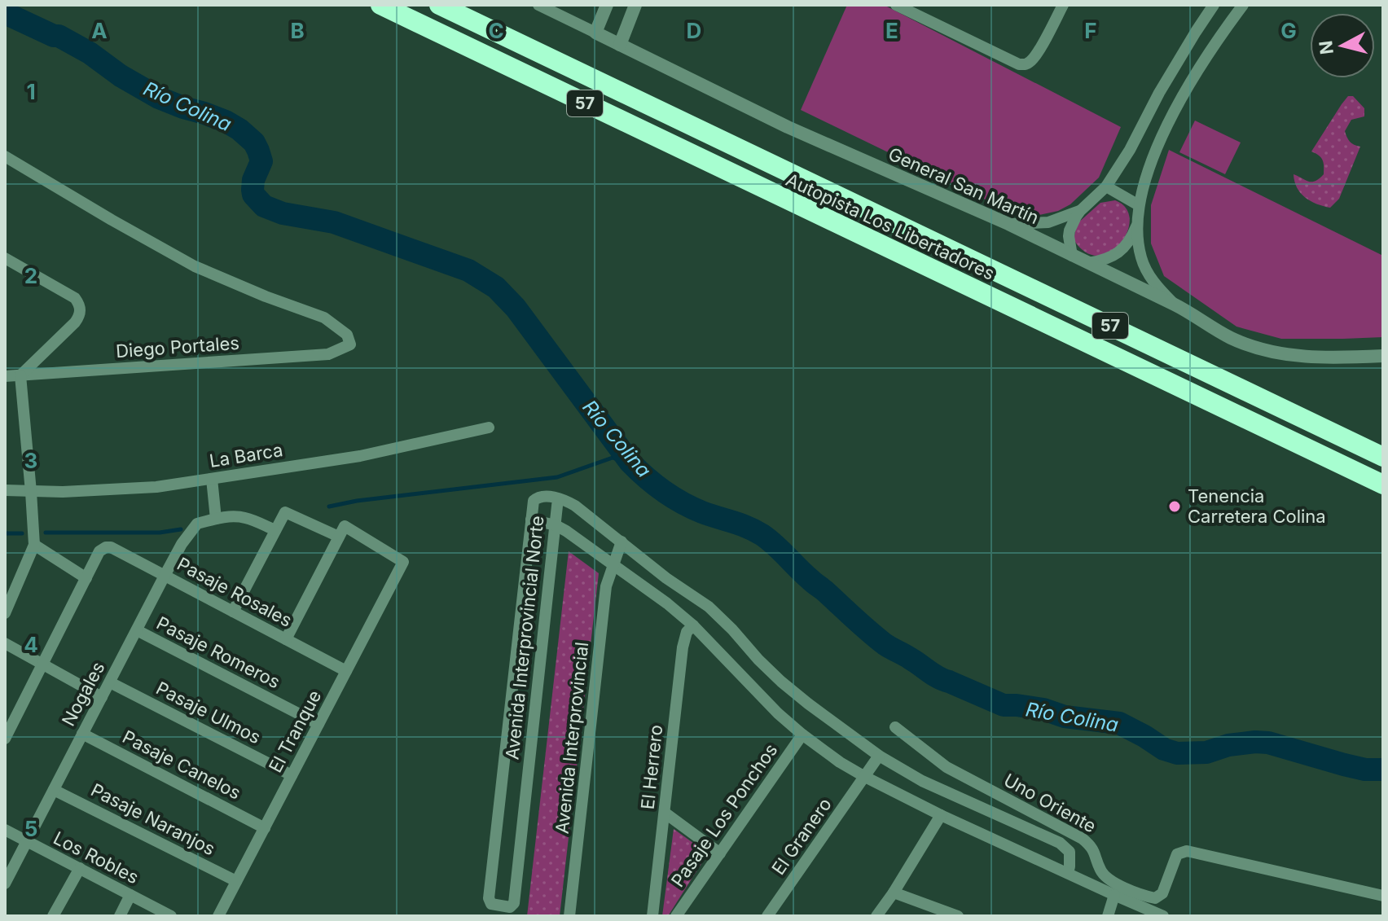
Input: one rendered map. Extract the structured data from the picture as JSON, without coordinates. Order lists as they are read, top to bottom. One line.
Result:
{"streets":{"highway":["57","Autopista Los Libertadores"],"street":["General San Martín","Diego Portales","La Barca","Pasaje Rosales","Avenida Interprovincial Norte","Pasaje Romeros","Nogales","Pasaje Ulmos","El Tranque","Avenida Interprovincial","Pasaje Canelos","El Herrero","Uno Oriente","Pasaje Los Ponchos","Pasaje Naranjos","El Granero","Los Robles"]},"crossings":[["Pasaje Rosales","Nogales"],["Pasaje Rosales","El Tranque"],["Pasaje Romeros","Nogales"],["Pasaje Romeros","El Tranque"],["Nogales","Pasaje Ulmos"],["Nogales","Pasaje Canelos"],["Nogales","Pasaje Naranjos"],["Nogales","Los Robles"],["Pasaje Ulmos","El Tranque"],["El Tranque","Pasaje Canelos"],["El Tranque","Pasaje Naranjos"]],"water":["Río Colina"],"places":["Tenencia Carretera Colina"],"north":"left","grid":{"columns":["A","B","C","D","E","F","G"],"rows":["1","2","3","4","5"]}}
